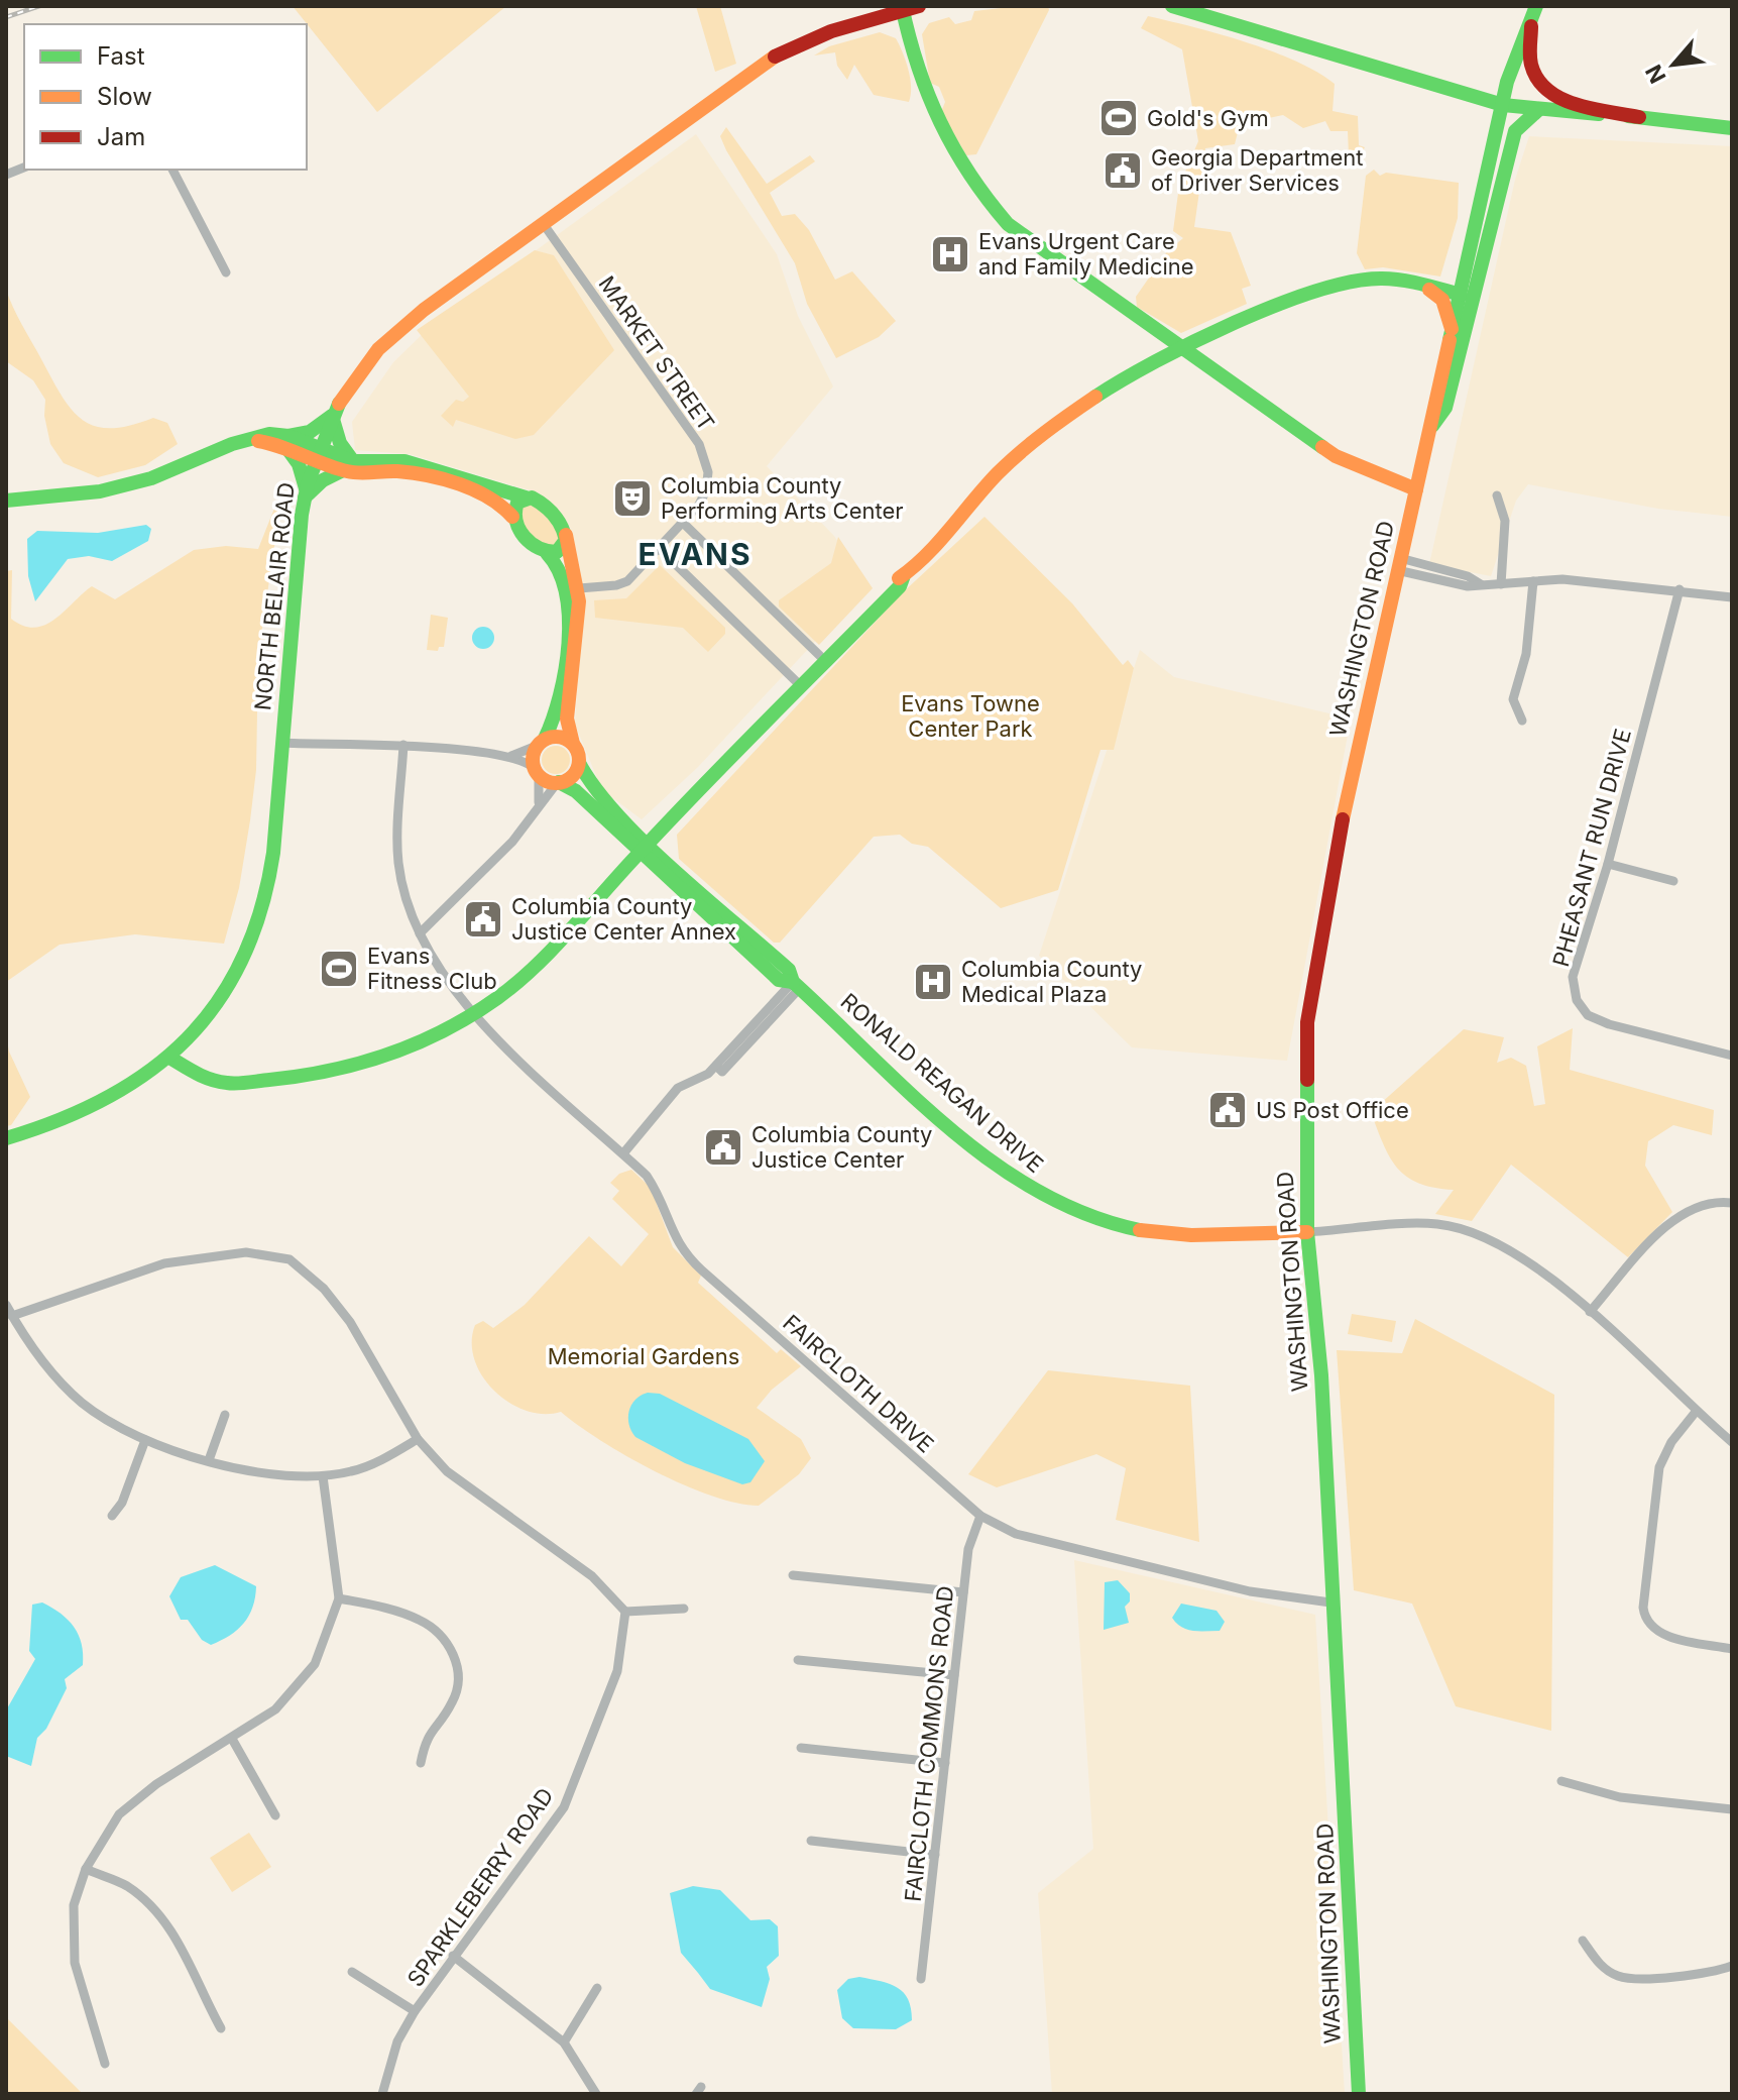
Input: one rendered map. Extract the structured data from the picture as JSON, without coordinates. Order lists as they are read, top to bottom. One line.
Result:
{"streets":{"street":["MARKET STREET","NORTH BELAIR ROAD","WASHINGTON ROAD","PHEASANT RUN DRIVE","RONALD REAGAN DRIVE","FAIRCLOTH DRIVE","FAIRCLOTH COMMONS ROAD","SPARKLEBERRY ROAD"]},"crossings":[["MARKET STREET","NORTH BELAIR ROAD"],["MARKET STREET","RONALD REAGAN DRIVE"],["NORTH BELAIR ROAD","RONALD REAGAN DRIVE"],["WASHINGTON ROAD","RONALD REAGAN DRIVE"],["WASHINGTON ROAD","FAIRCLOTH DRIVE"],["FAIRCLOTH DRIVE","FAIRCLOTH COMMONS ROAD"]],"districts":["EVANS"],"parks":["Evans Towne Center Park","Memorial Gardens"],"places":{"sports":["Gold's Gym","Evans Fitness Club"],"public building":["Georgia Department of Driver Services","Columbia County Justice Center Annex","US Post Office","Columbia County Justice Center"],"hospital":["Evans Urgent Care and Family Medicine","Columbia County Medical Plaza"],"theatre":["Columbia County Performing Arts Center"]},"legend":["Fast","Slow","Jam"],"north":"bottom left"}
